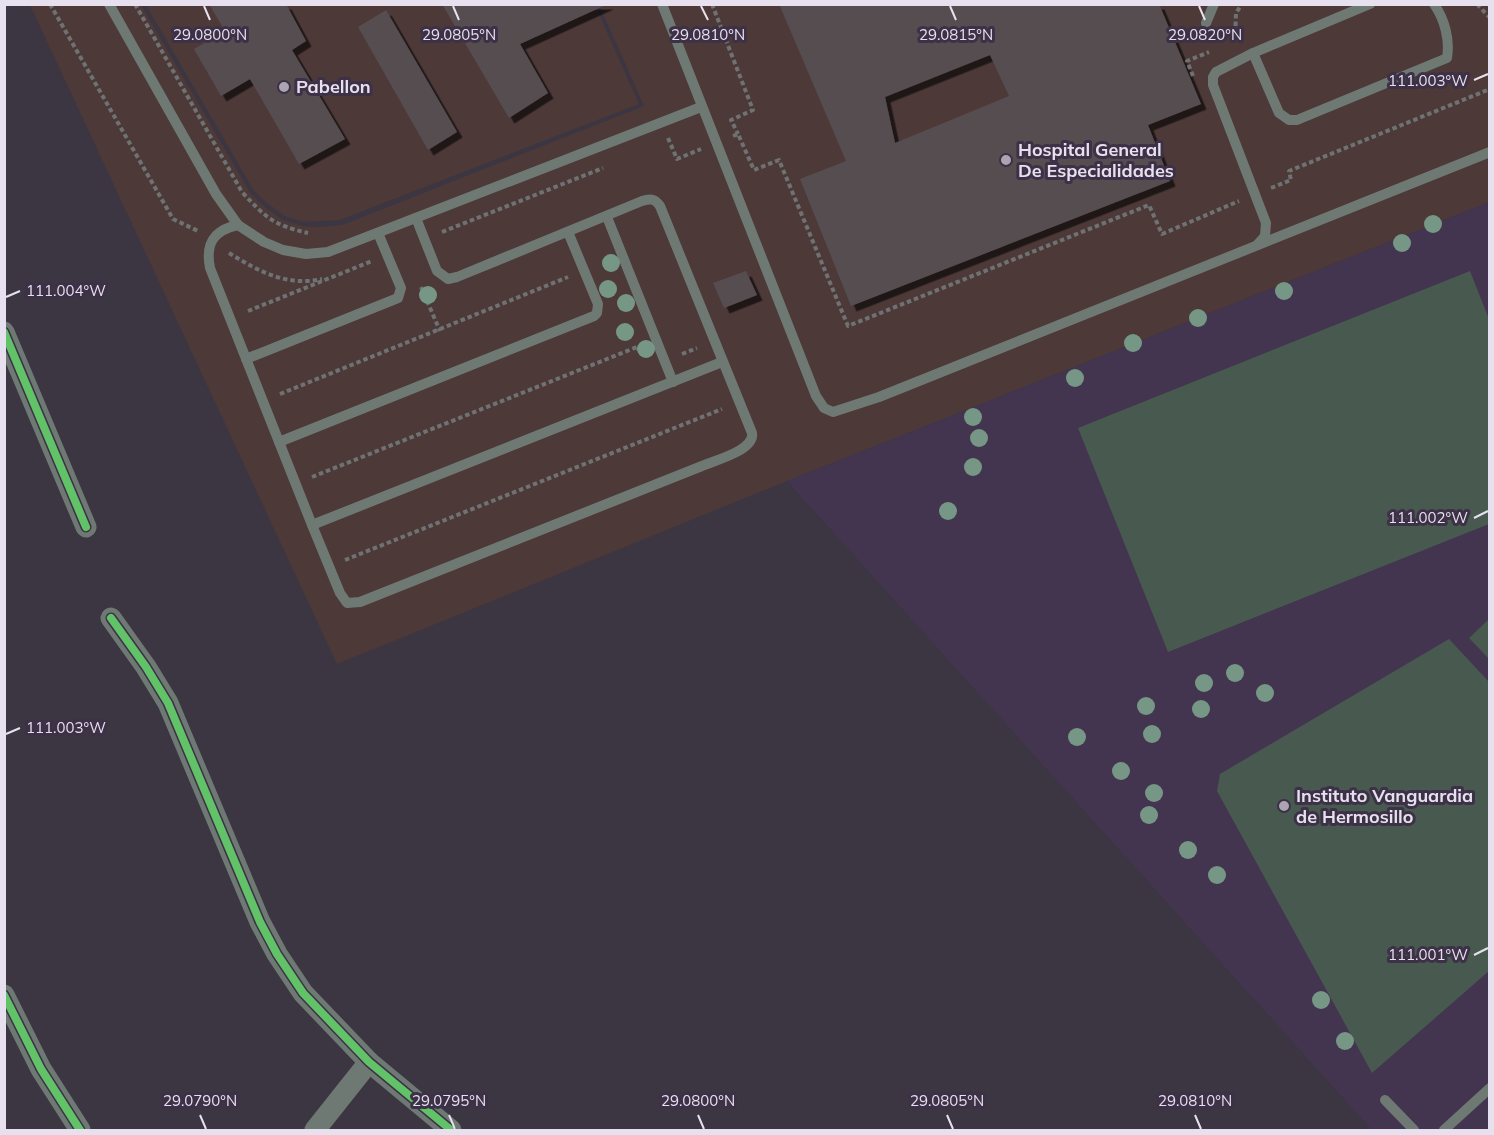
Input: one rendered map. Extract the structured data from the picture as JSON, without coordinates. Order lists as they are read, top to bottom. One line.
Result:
{"places":["Pabellon","Hospital General De Especialidades","Instituto Vanguardia de Hermosillo"],"coordinates":["29.0815°N","29.0800°N","29.0805°N","29.0810°N","29.0820°N","111.003°W","111.004°W","111.002°W","111.001°W","29.0790°N","29.0795°N"]}
